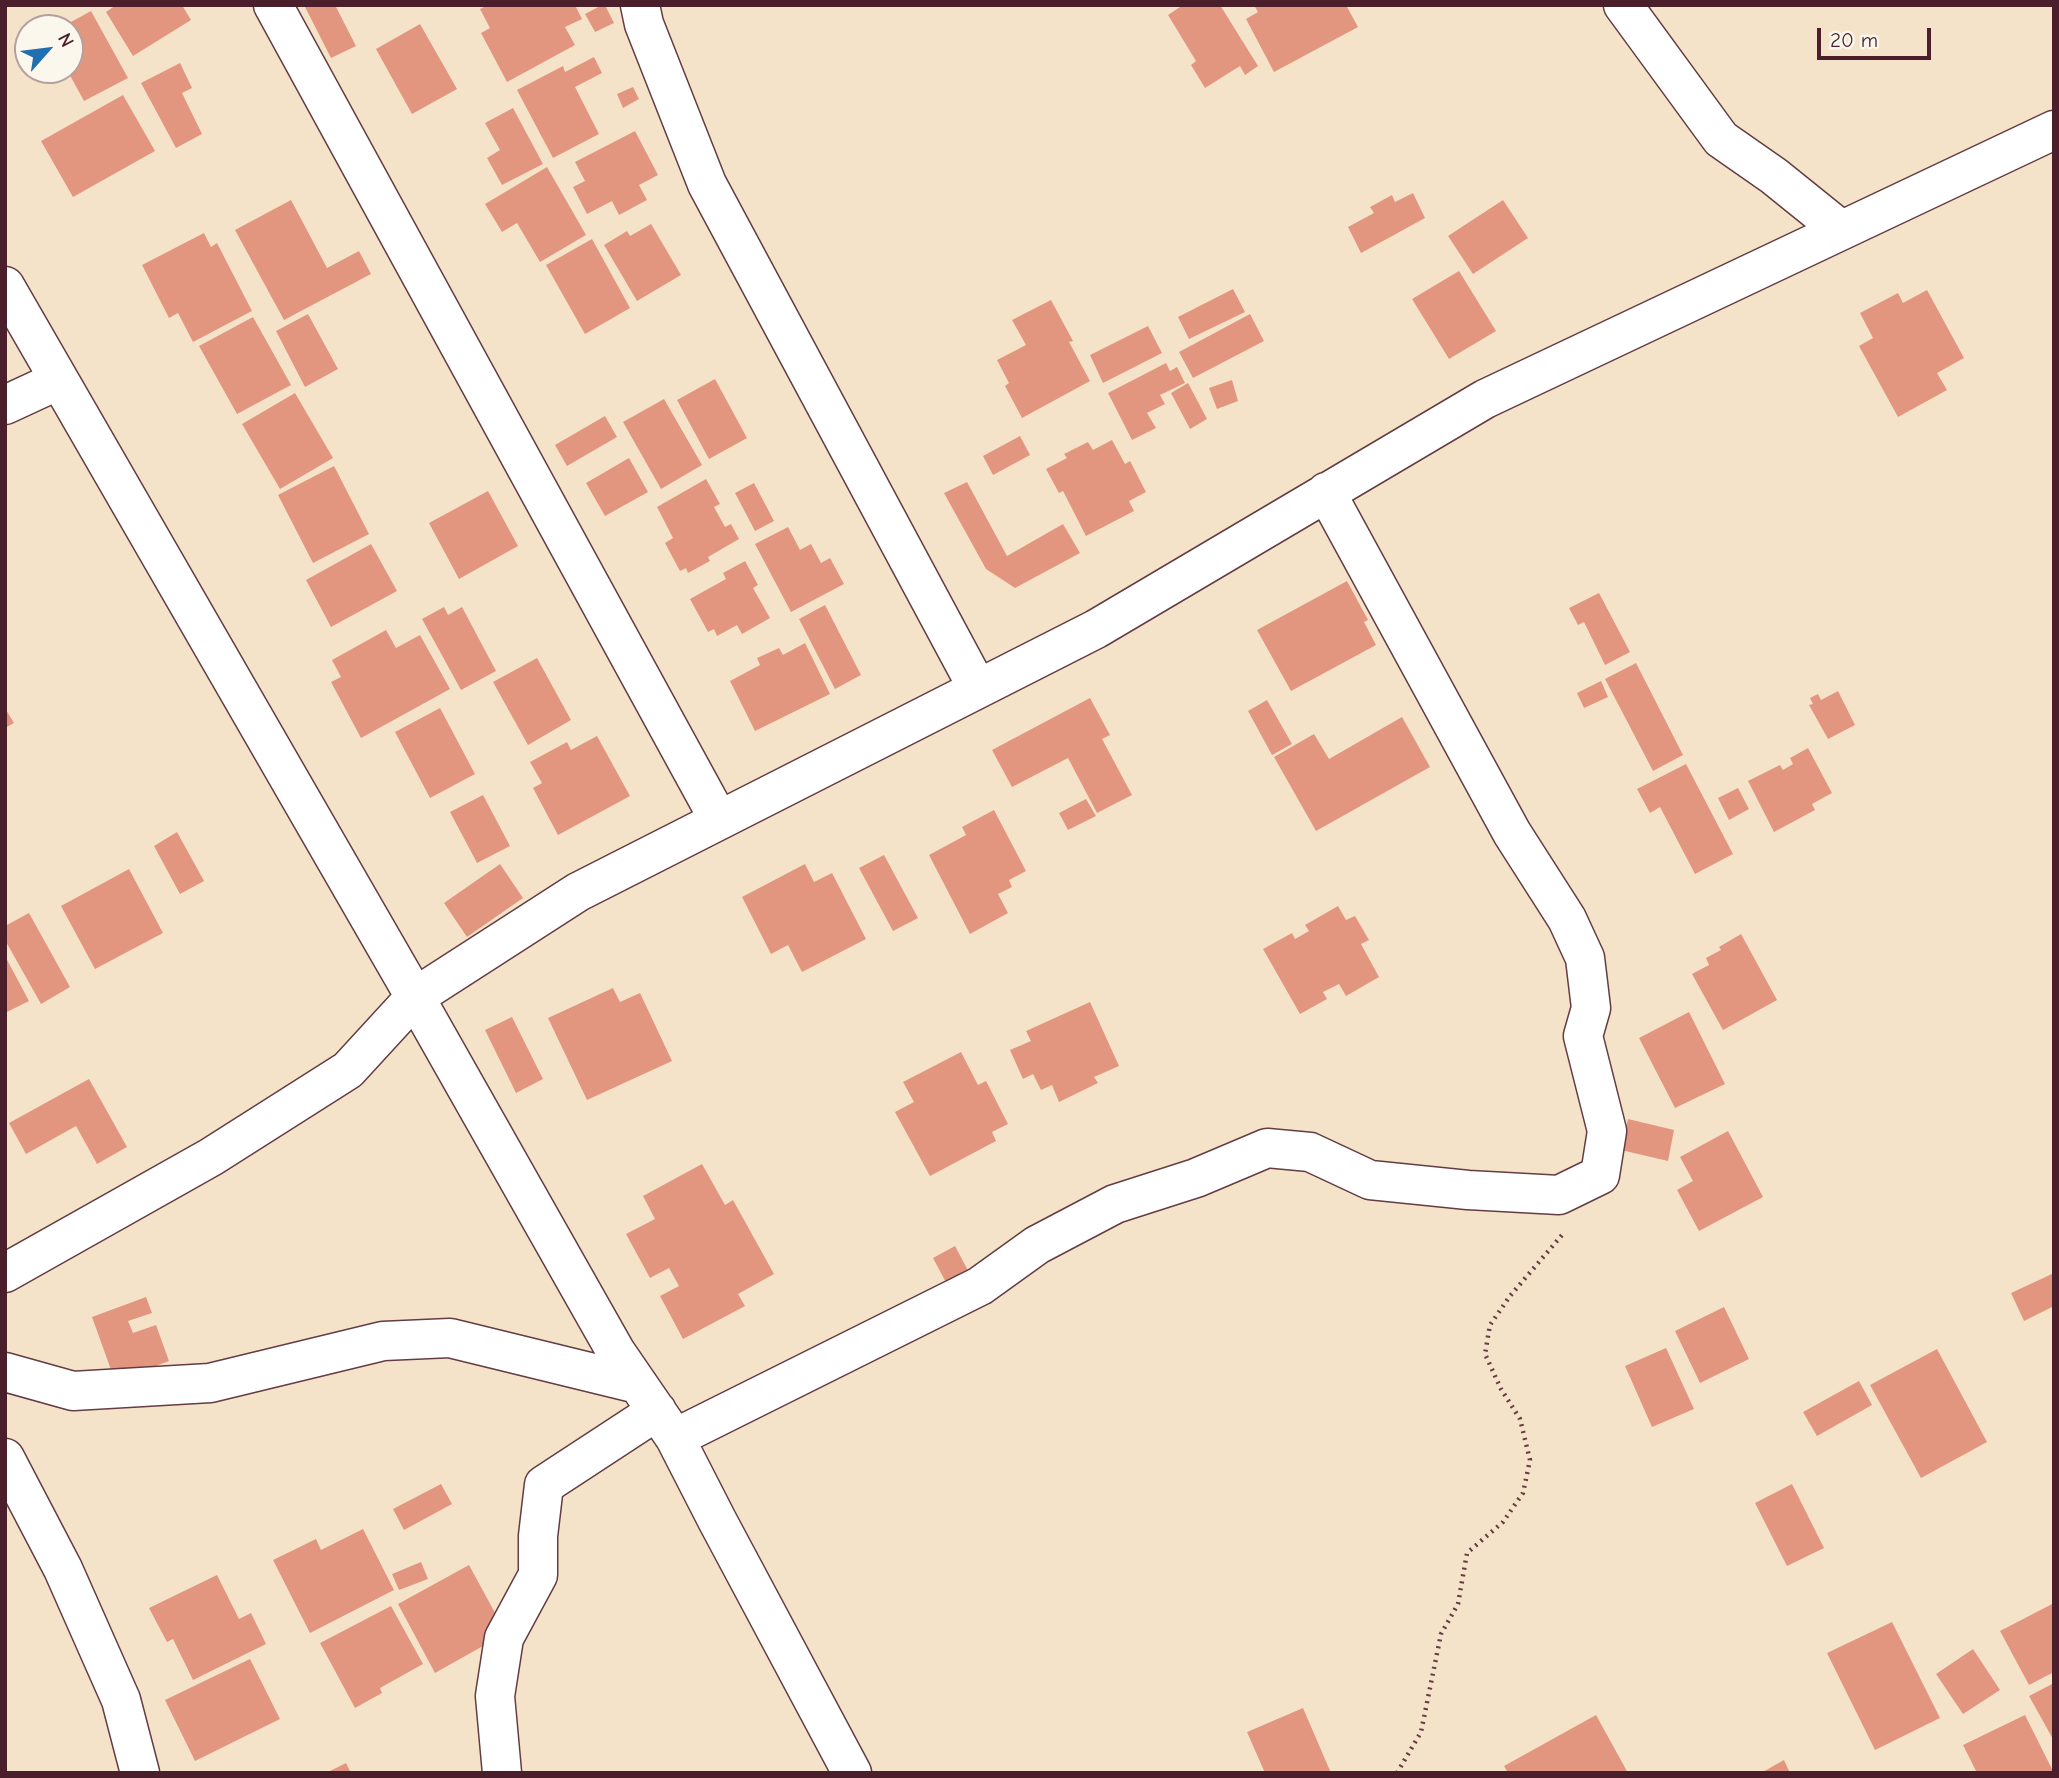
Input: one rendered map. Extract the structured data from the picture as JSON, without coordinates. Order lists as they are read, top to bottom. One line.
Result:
{"scale_bar":"20 m","north":"top right"}
